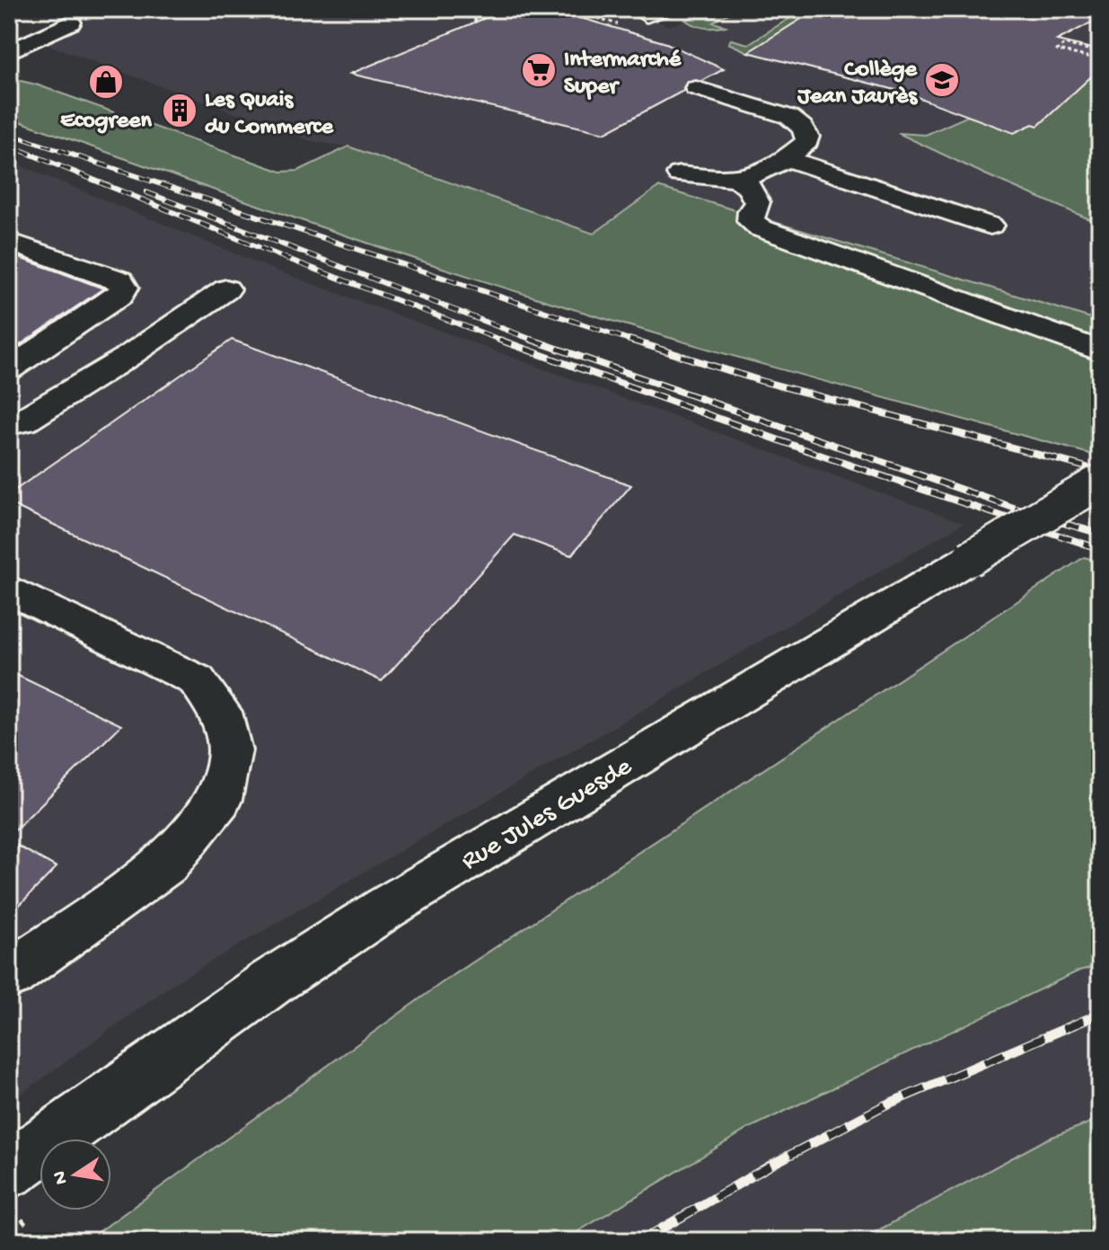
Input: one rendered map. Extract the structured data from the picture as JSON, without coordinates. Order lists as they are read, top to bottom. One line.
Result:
{"streets":{"street":["Rue Jules Guesde"]},"places":{"supermarket":["Intermarché Super"],"school or university":["Collège Jean Jaurès"],"shop":["Ecogreen"],"building":["Les Quais du Commerce"]},"north":"left"}
